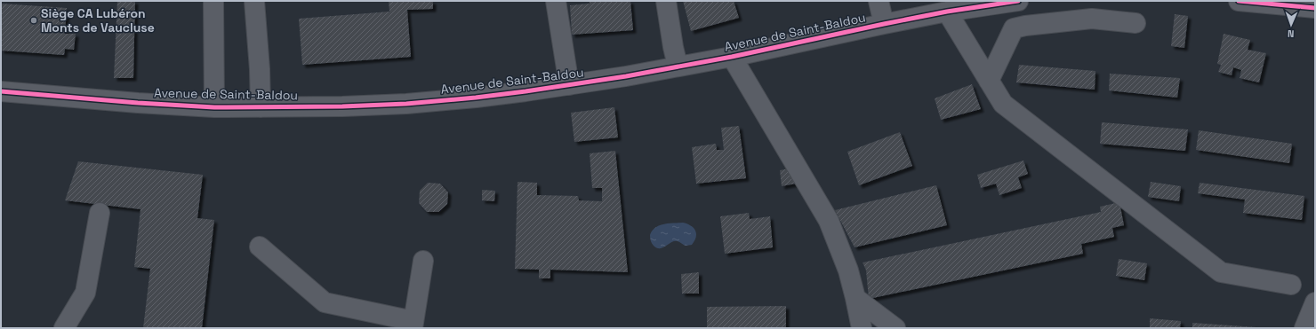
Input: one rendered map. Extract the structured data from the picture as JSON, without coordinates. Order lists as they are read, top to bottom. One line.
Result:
{"streets":{"street":["Avenue de Saint-Baldou"]},"places":["Siège CA Lubéron Monts de Vaucluse"],"north":"bottom"}
